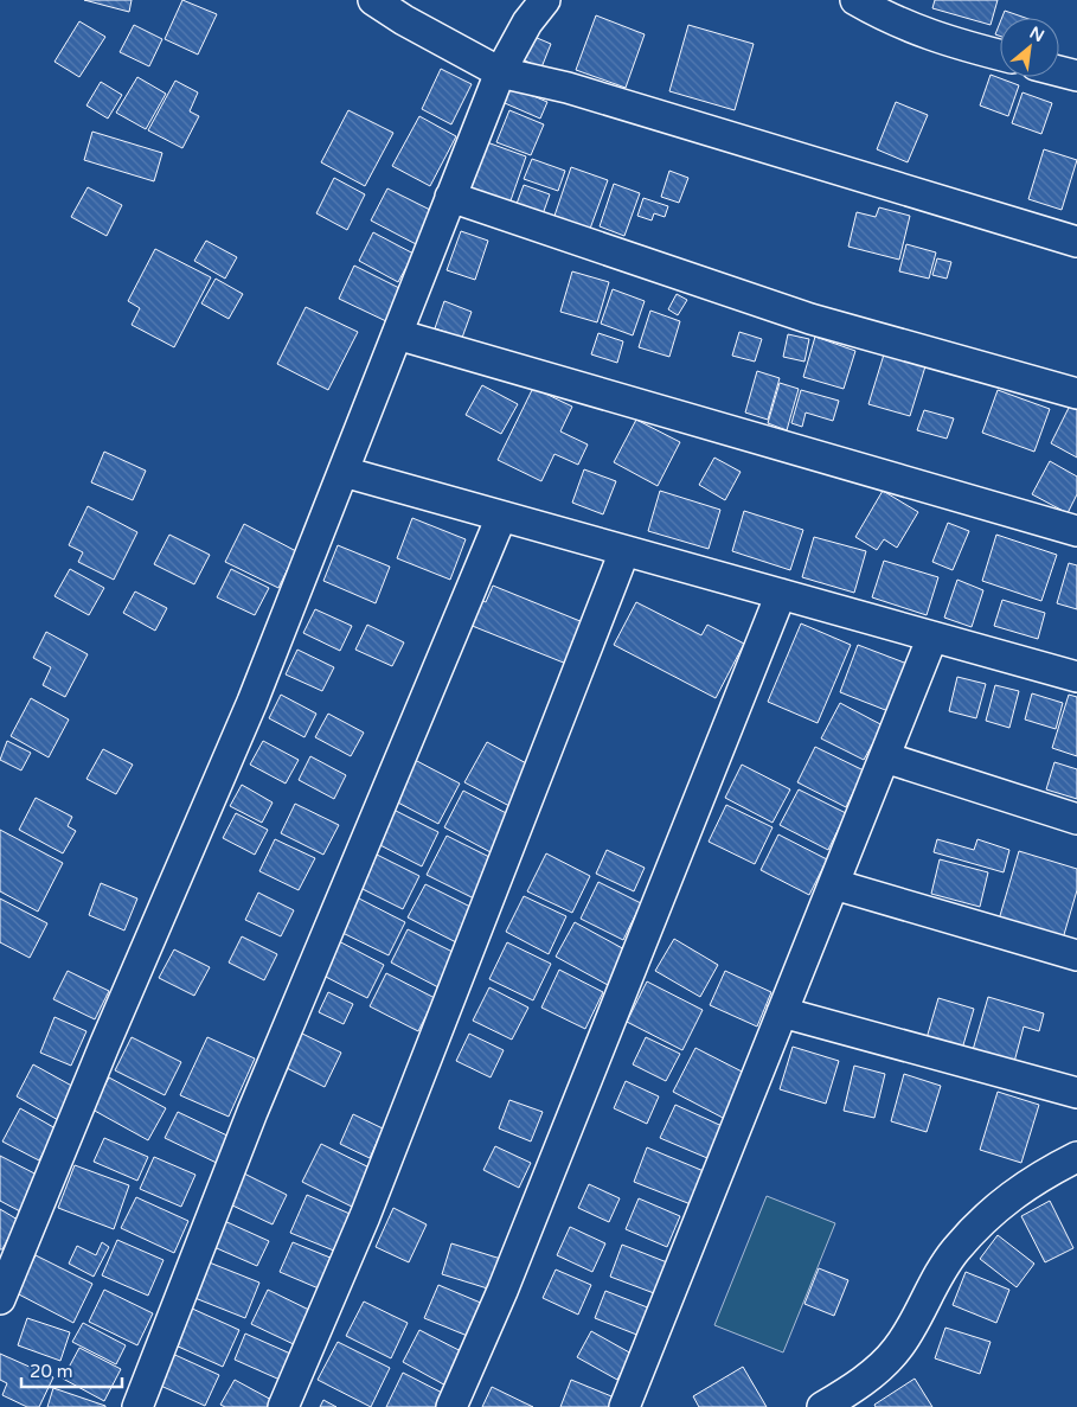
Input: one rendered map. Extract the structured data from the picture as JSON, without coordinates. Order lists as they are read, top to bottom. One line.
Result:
{"scale_bar":"20 m","north":"top right"}
